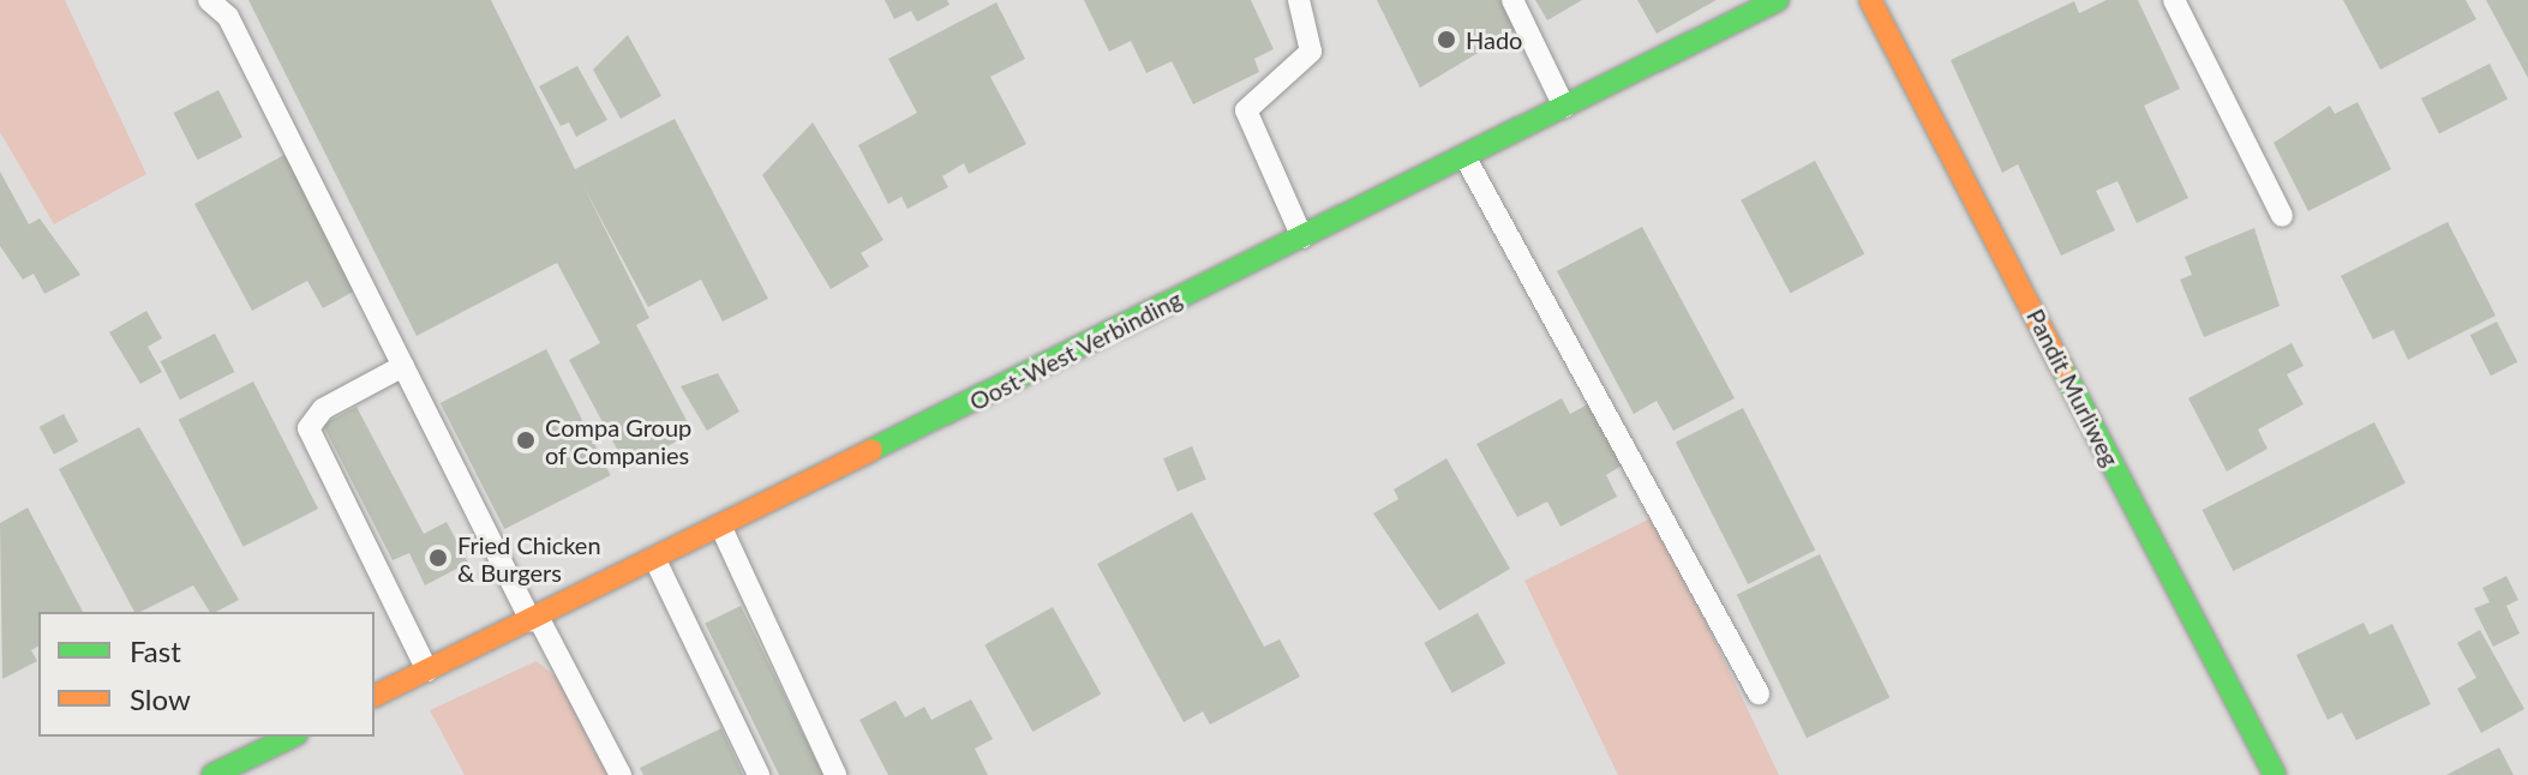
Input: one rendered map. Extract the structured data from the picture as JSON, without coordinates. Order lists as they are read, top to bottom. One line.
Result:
{"streets":{"main road":["Oost-West Verbinding","Pandit Murliweg"]},"places":["Hado","Compa Group of Companies","Fried Chicken & Burgers"],"legend":["Fast","Slow"]}
